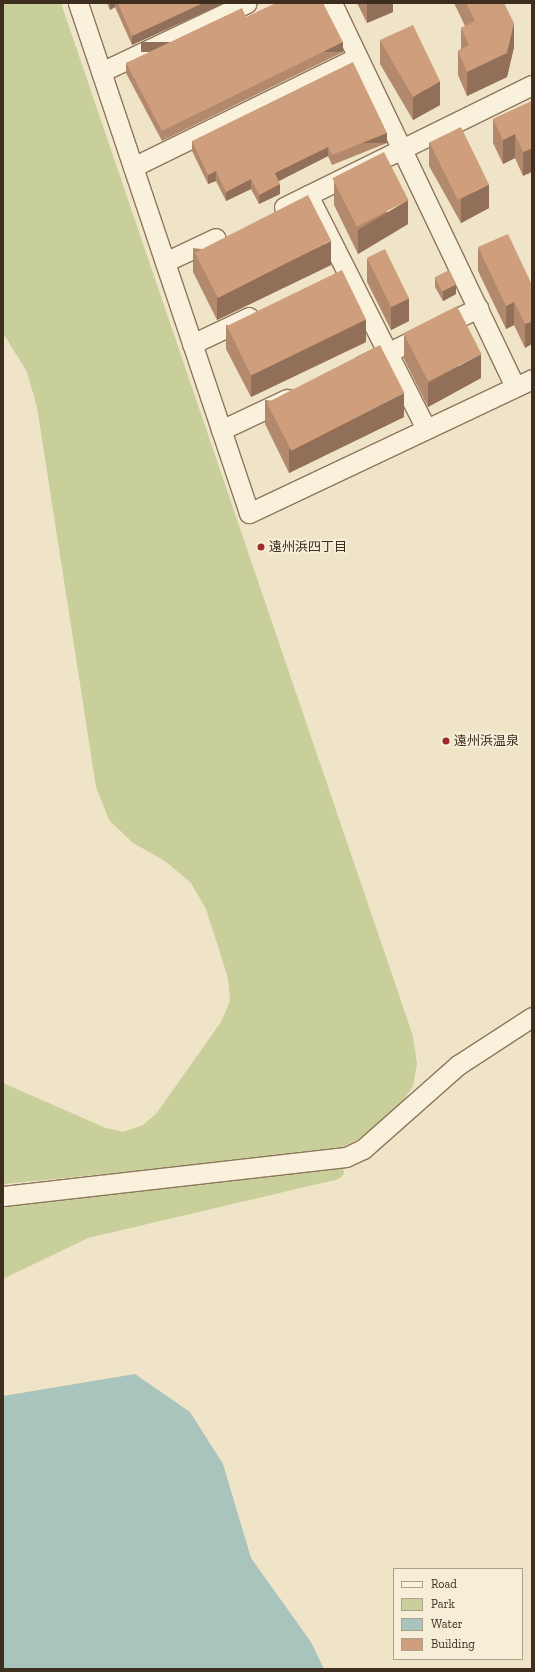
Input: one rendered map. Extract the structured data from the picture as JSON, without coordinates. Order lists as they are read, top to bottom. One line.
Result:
{"places":["遠州浜四丁目","遠州浜温泉"],"legend":["Road","Park","Water","Building"]}
